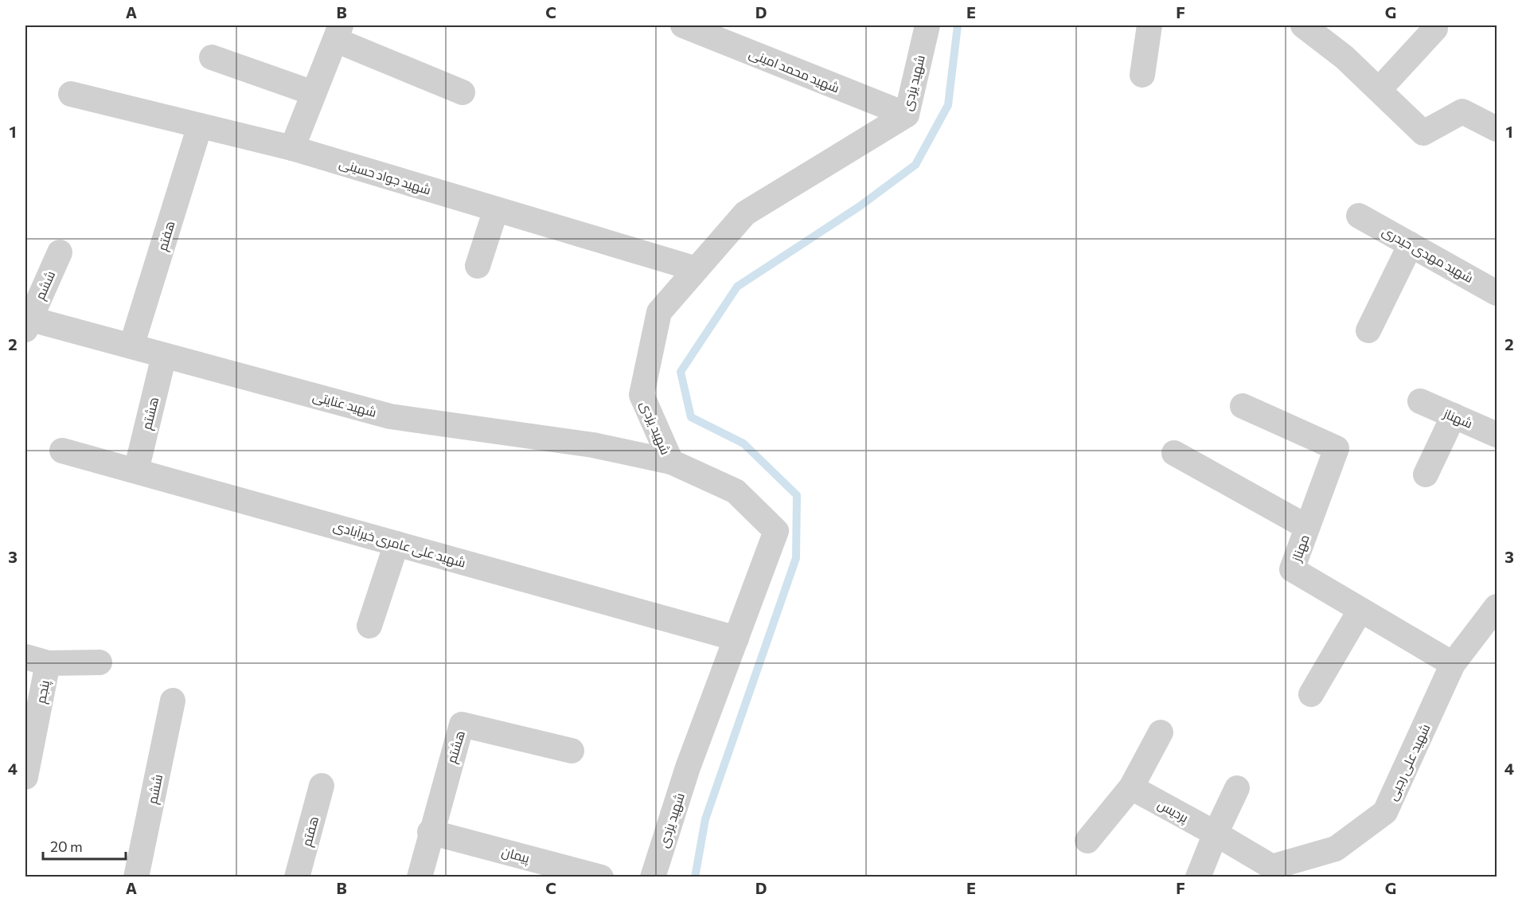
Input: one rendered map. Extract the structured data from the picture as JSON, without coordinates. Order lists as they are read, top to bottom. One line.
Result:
{"streets":{"street":["شهید محمد امینی","شهید یزدی","شهید جواد حسینی","هفتم","شهید مهدی حیدری","ششم","شهید عنایتی","هشتم","شهناز","شهید علی عامری خیرآبادی","مهناز","پنجم","شهید علی رجبی","پردیس","پیمان"]},"crossings":[["شهید محمد امینی","شهید یزدی"],["شهید یزدی","شهید جواد حسینی"],["شهید یزدی","شهید عنایتی"],["شهید یزدی","شهید علی عامری خیرآبادی"],["شهید جواد حسینی","هفتم"],["هفتم","شهید عنایتی"],["ششم","شهید عنایتی"],["شهید عنایتی","هشتم"],["هشتم","شهید علی عامری خیرآبادی"],["هشتم","پیمان"],["مهناز","شهید علی رجبی"],["شهید علی رجبی","پردیس"]],"scale_bar":"20 m","grid":{"columns":["A","B","C","D","E","F","G"],"rows":["1","2","3","4"]}}
